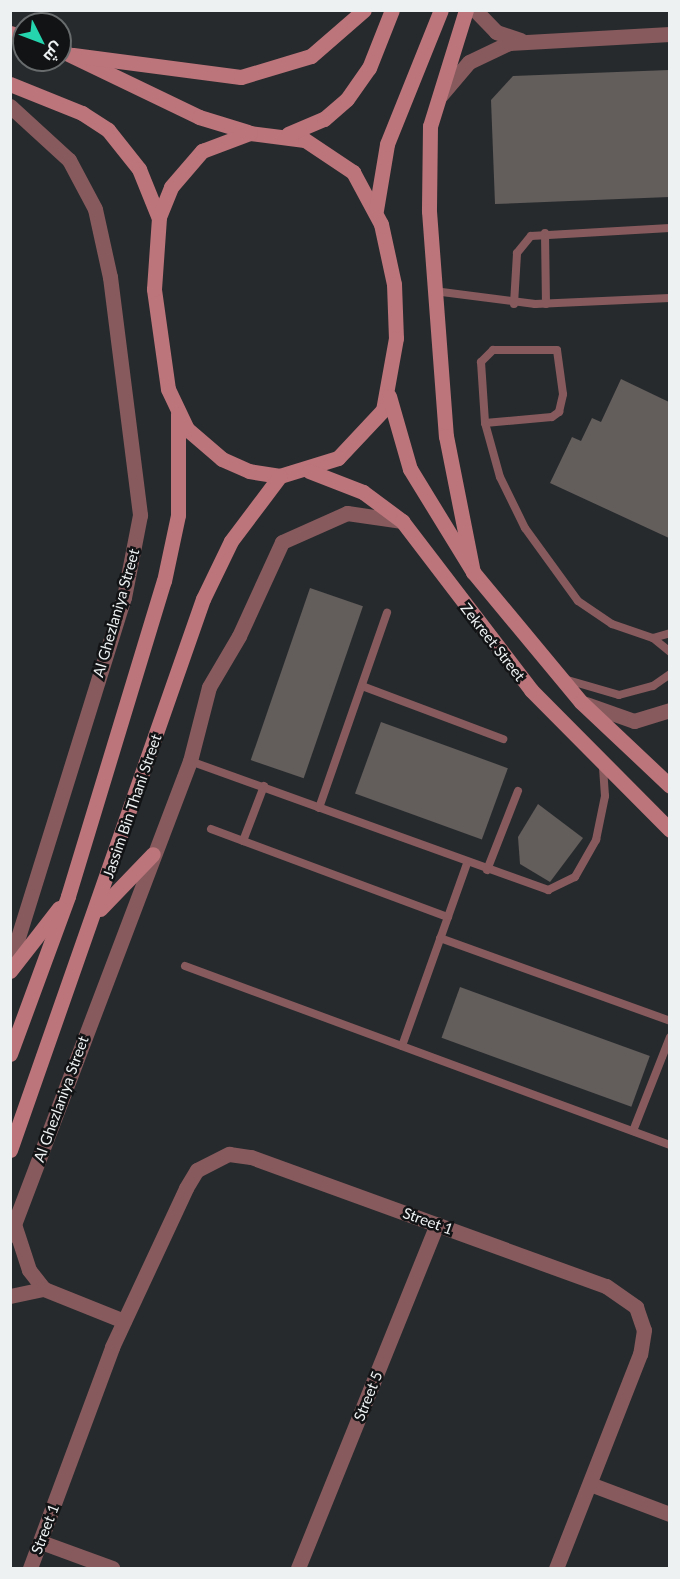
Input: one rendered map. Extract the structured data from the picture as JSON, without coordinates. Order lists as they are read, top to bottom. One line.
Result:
{"streets":{"main road":["Zekreet Street","Jassim Bin Thani Street"],"street":["Al Ghezlaniya Street","Street 1","Street 5"]},"crossings":[["Al Ghezlaniya Street","Zekreet Street"],["Street 1","Street 5"]],"north":"bottom right"}
